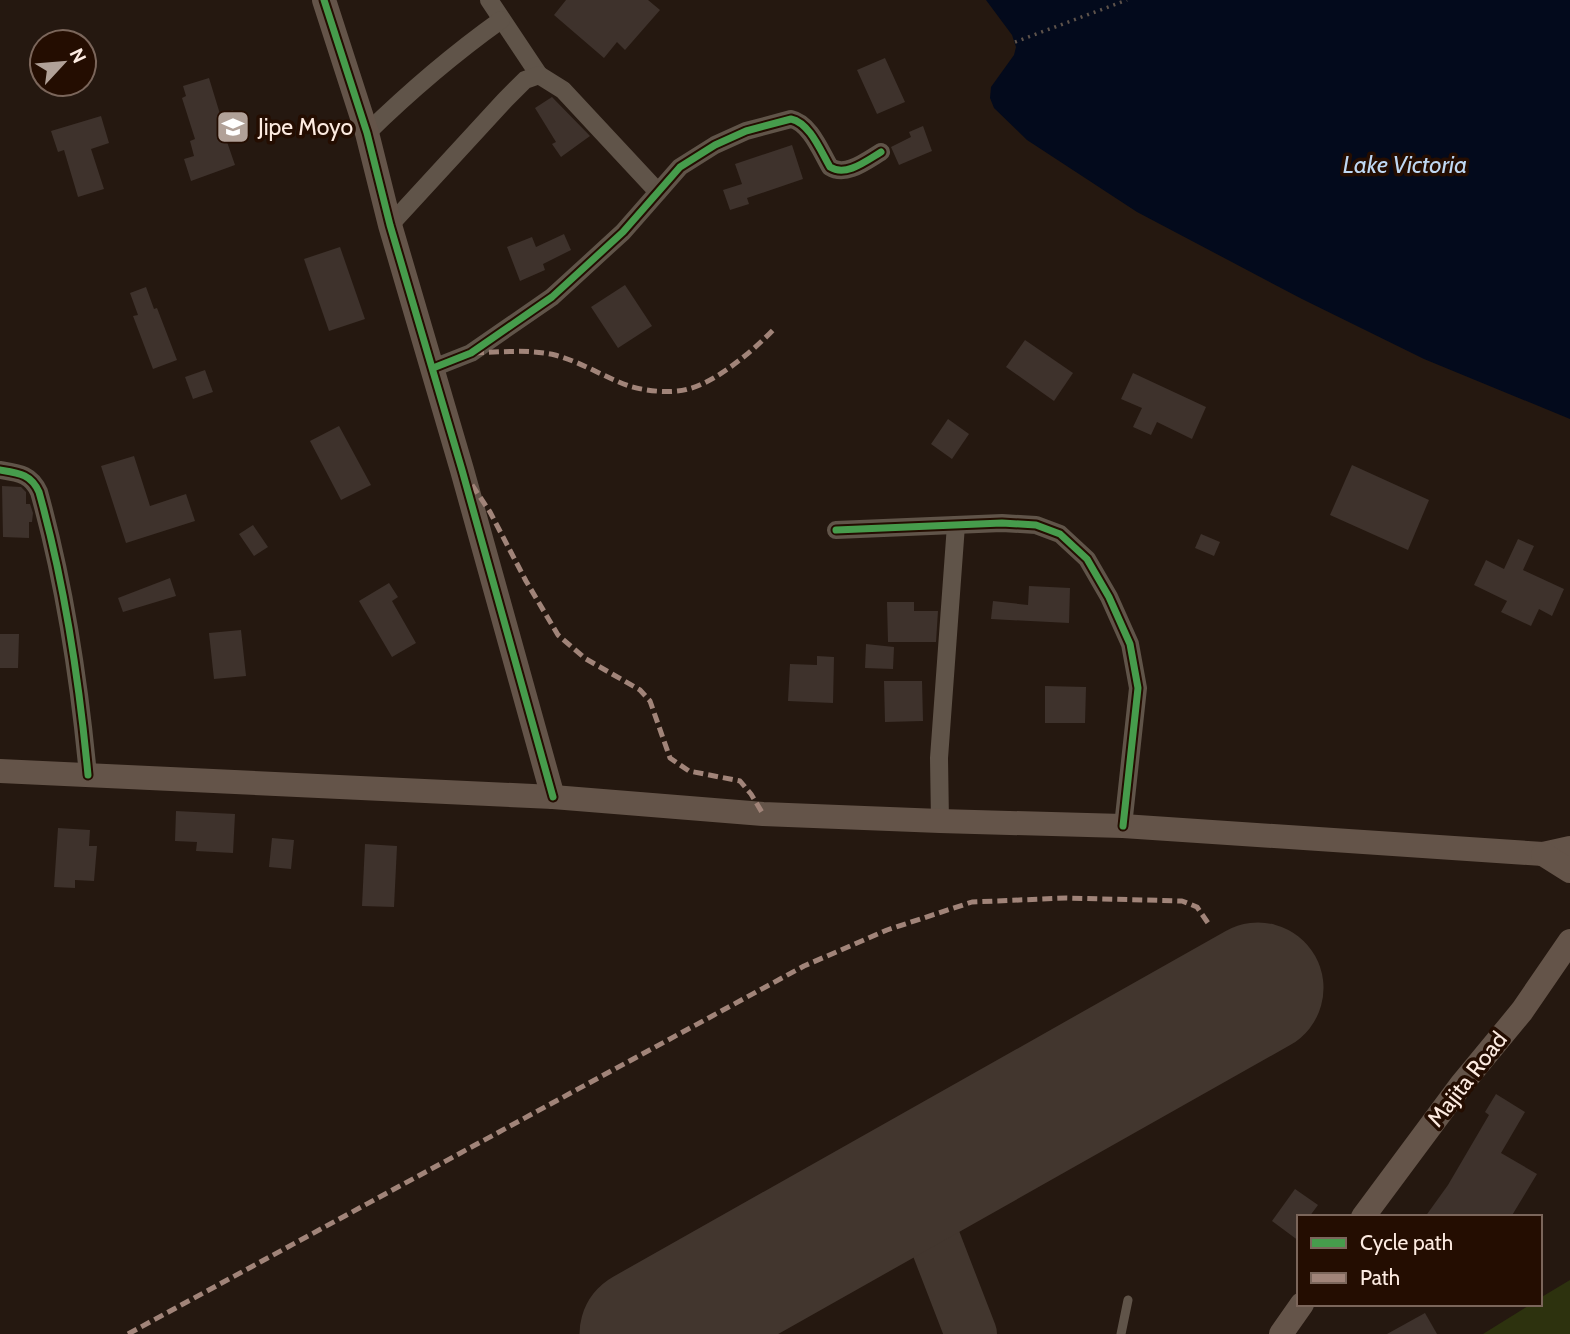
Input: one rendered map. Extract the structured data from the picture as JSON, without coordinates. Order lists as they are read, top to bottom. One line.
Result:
{"streets":{"main road":["Majita Road"]},"water":["Lake Victoria"],"places":{"school or university":["Jipe Moyo"]},"legend":["Cycle path","Path"],"north":"top right"}
